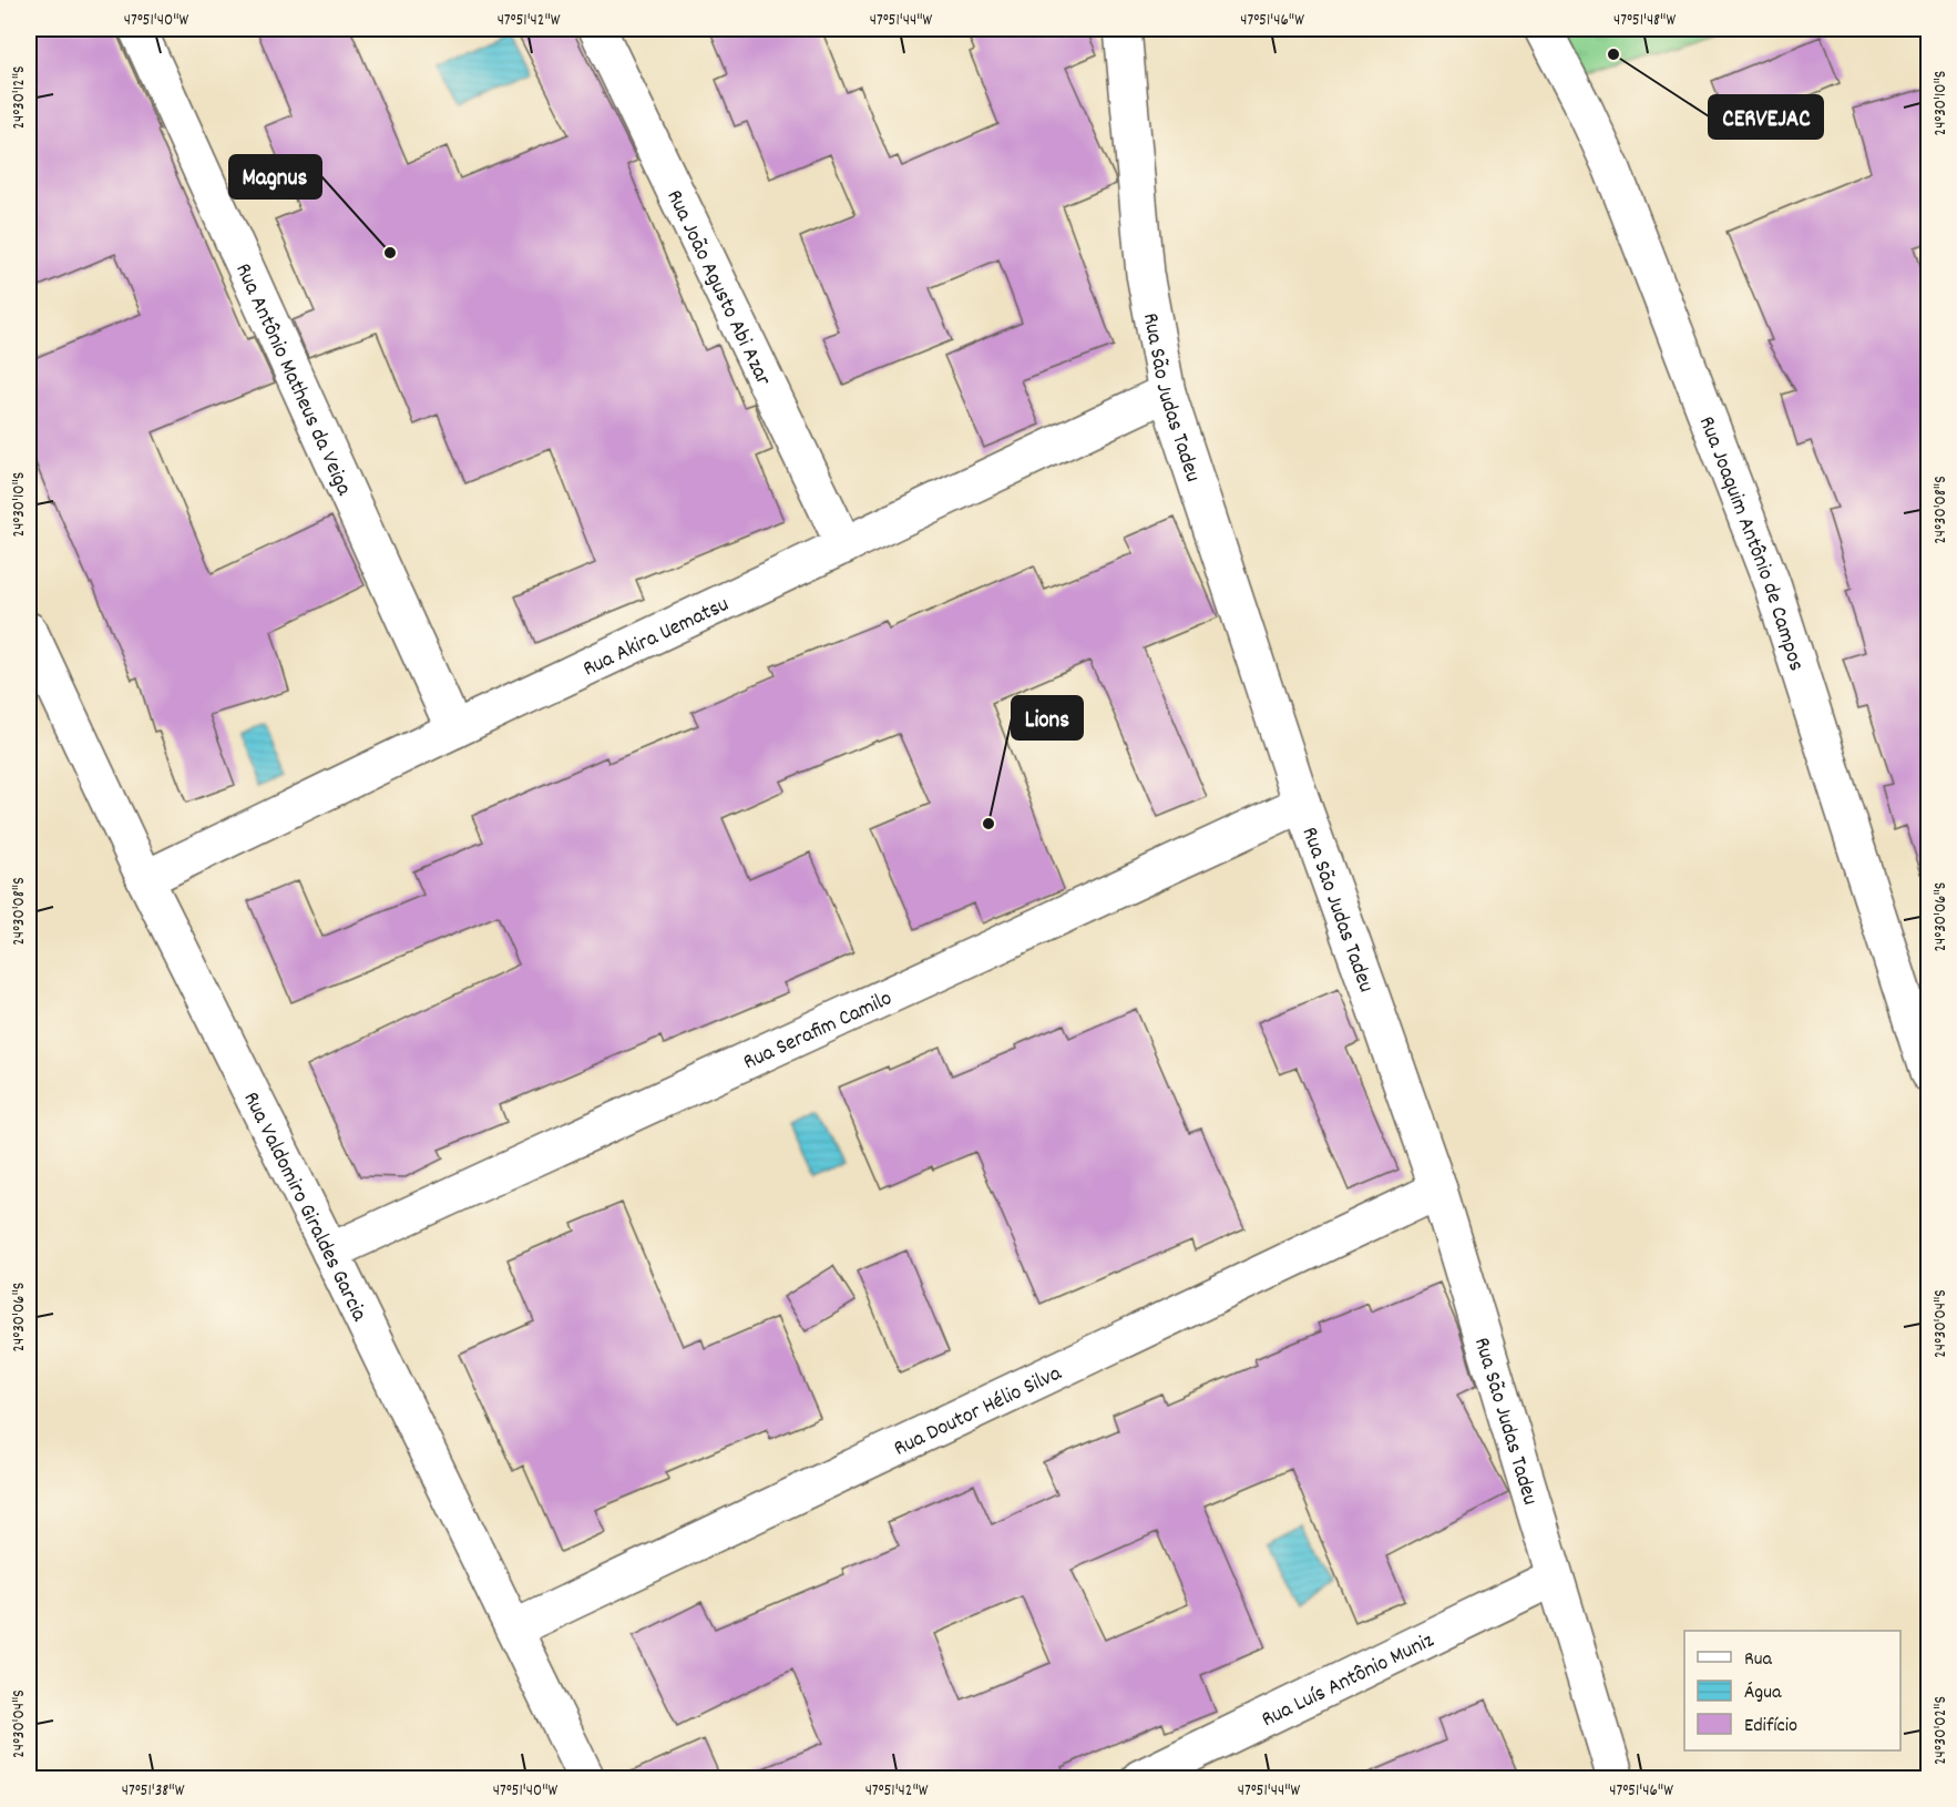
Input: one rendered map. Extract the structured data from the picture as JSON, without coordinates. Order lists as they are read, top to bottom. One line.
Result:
{"streets":{"street":["Rua João Agusto Abi Azar","Rua Antônio Matheus da Veiga","Rua São Judas Tadeu","Rua Joaquim Antônio de Campos","Rua Akira Uematsu","Rua Serafim Camilo","Rua Valdomiro Giraldes Garcia","Rua Doutor Hélio Silva","Rua Luís Antônio Muniz"]},"crossings":[["Rua João Agusto Abi Azar","Rua Akira Uematsu"],["Rua Antônio Matheus da Veiga","Rua Akira Uematsu"],["Rua São Judas Tadeu","Rua Akira Uematsu"],["Rua São Judas Tadeu","Rua Serafim Camilo"],["Rua São Judas Tadeu","Rua Doutor Hélio Silva"],["Rua São Judas Tadeu","Rua Luís Antônio Muniz"],["Rua Akira Uematsu","Rua Valdomiro Giraldes Garcia"],["Rua Serafim Camilo","Rua Valdomiro Giraldes Garcia"],["Rua Valdomiro Giraldes Garcia","Rua Doutor Hélio Silva"]],"places":["CERVEJAC","Magnus","Lions"],"legend":["Rua","Água","Edifício"],"coordinates":["47°51'40\"W","47°51'42\"W","47°51'44\"W","47°51'46\"W","47°51'48\"W","24°30'12\"S","24°30'10\"S","24°30'08\"S","24°30'06\"S","24°30'04\"S","24°30'02\"S","47°51'38\"W"]}
